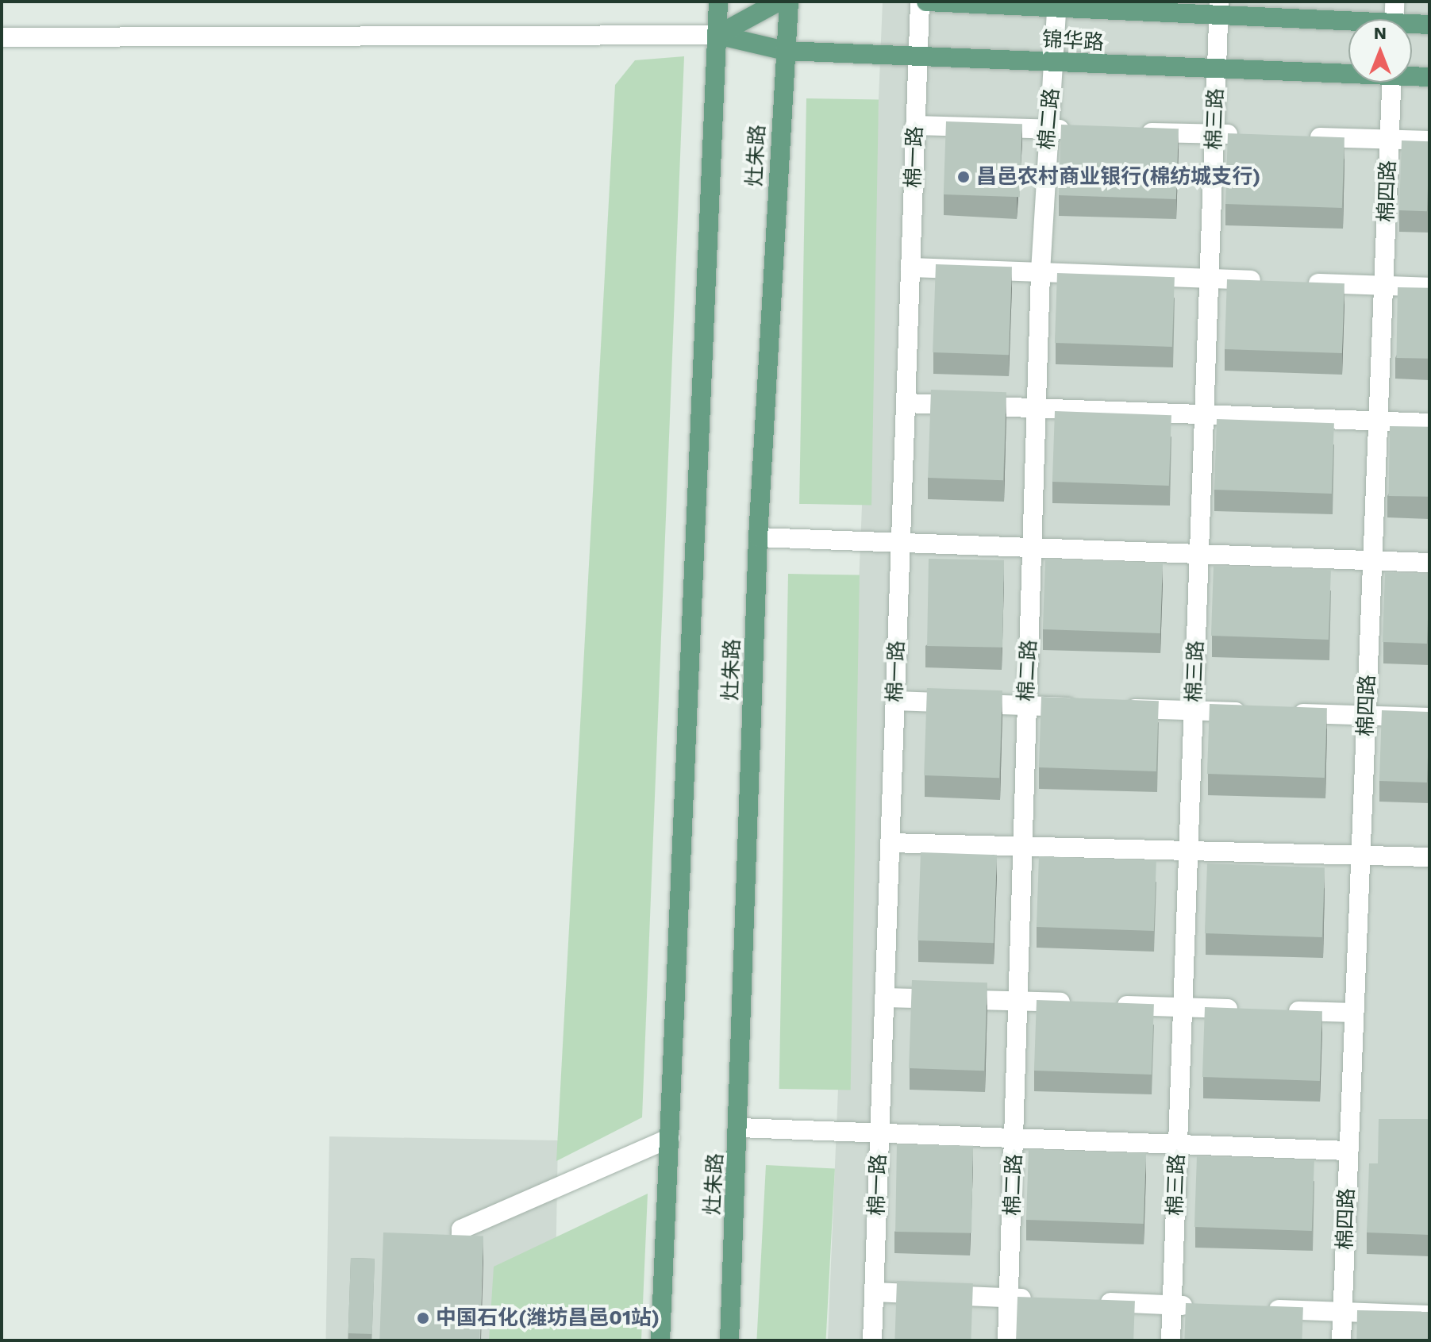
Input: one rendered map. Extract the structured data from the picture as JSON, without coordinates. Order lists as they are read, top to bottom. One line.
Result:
{"streets":{"main road":["锦华路","灶朱路"],"street":["棉二路","棉三路","棉一路","棉四路"]},"crossings":[["锦华路","棉二路"],["锦华路","棉三路"],["锦华路","灶朱路"],["锦华路","棉一路"]],"places":["昌邑农村商业银行(棉纺城支行)","中国石化(潍坊昌邑01站)"],"north":"top"}
